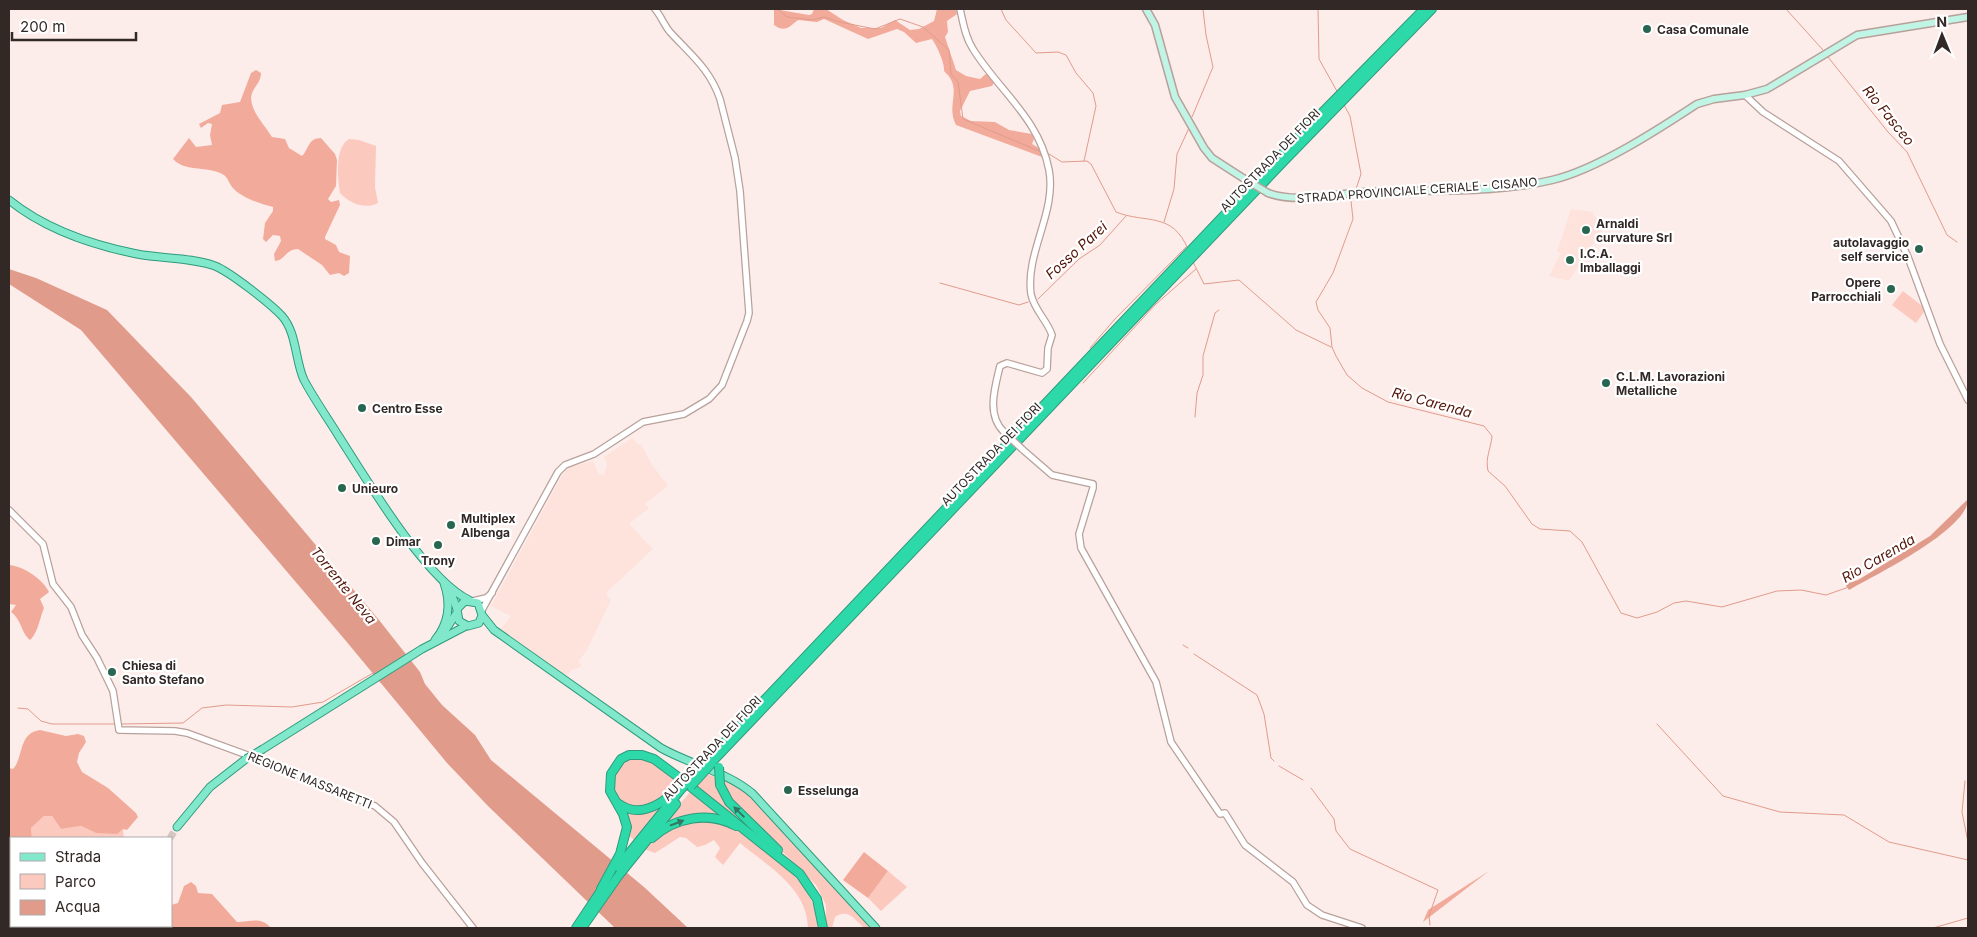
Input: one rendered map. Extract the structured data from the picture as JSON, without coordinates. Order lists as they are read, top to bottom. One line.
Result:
{"streets":{"highway":["AUTOSTRADA DEI FIORI"],"main road":["STRADA PROVINCIALE CERIALE - CISANO"],"street":["REGIONE MASSARETTI"]},"water":["Rio Fasceo","Fosso Parei","Rio Carenda","Torrente Neva"],"places":["Casa Comunale","Arnaldi curvature Srl","autolavaggio self service","I.C.A. Imballaggi","Opere Parrocchiali","C.L.M. Lavorazioni Metalliche","Centro Esse","Unieuro","Multiplex Albenga","Dimar","Trony","Chiesa di Santo Stefano","Esselunga"],"legend":["Strada","Parco","Acqua"],"scale_bar":"200 m","north":"top"}
